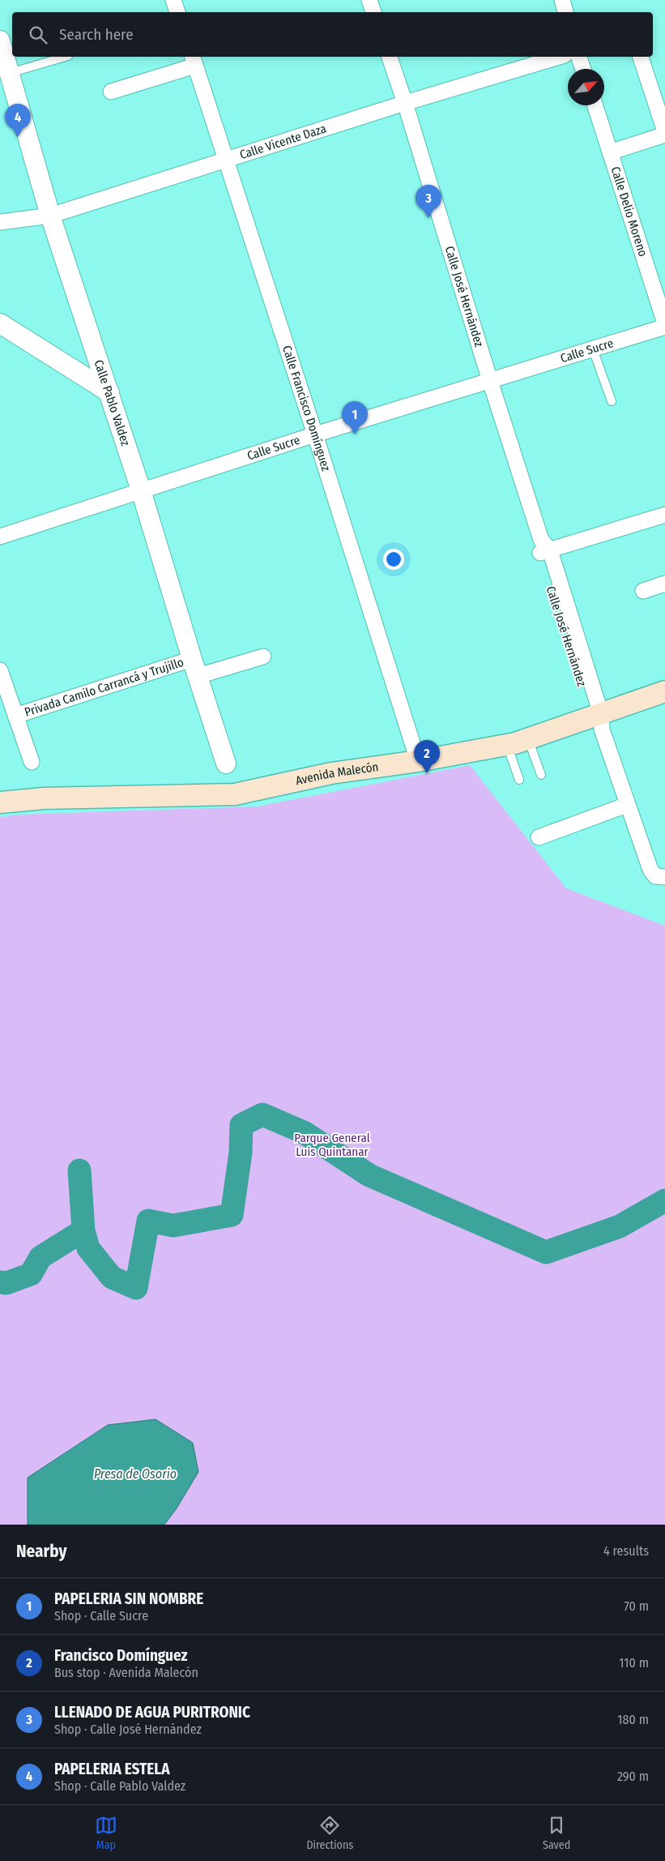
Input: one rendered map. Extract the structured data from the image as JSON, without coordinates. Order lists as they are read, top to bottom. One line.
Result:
{"streets":{"main road":["Avenida Malecón"],"street":["Calle Vicente Daza","Calle Delio Moreno","Calle José Hernández","Calle Sucre","Calle Pablo Valdez","Calle Francisco Domínguez","Privada Camilo Carrancá y Trujillo"]},"crossings":[["Calle Vicente Daza","Calle José Hernández"],["Calle Vicente Daza","Calle Pablo Valdez"],["Calle Vicente Daza","Calle Francisco Domínguez"],["Calle José Hernández","Calle Sucre"],["Calle José Hernández","Avenida Malecón"],["Calle Sucre","Calle Pablo Valdez"],["Calle Sucre","Calle Francisco Domínguez"],["Calle Pablo Valdez","Privada Camilo Carrancá y Trujillo"],["Calle Francisco Domínguez","Avenida Malecón"]],"water":["Presa de Osorio"],"parks":["Parque General Luis Quintanar"],"north":"top right","page":{"search":"Search here","pins":["4","3","1","2"],"heading":["Nearby","4 results"],"list":[{"mark":"1","name":"PAPELERIA SIN NOMBRE","note":"Shop · Calle Sucre","value":"70 m"},{"mark":"2","name":"Francisco Domínguez","note":"Bus stop · Avenida Malecón","value":"110 m"},{"mark":"3","name":"LLENADO DE AGUA PURITRONIC","note":"Shop · Calle José Hernández","value":"180 m"},{"mark":"4","name":"PAPELERIA ESTELA","note":"Shop · Calle Pablo Valdez","value":"290 m"}],"nav":["Map","Directions","Saved"]}}
